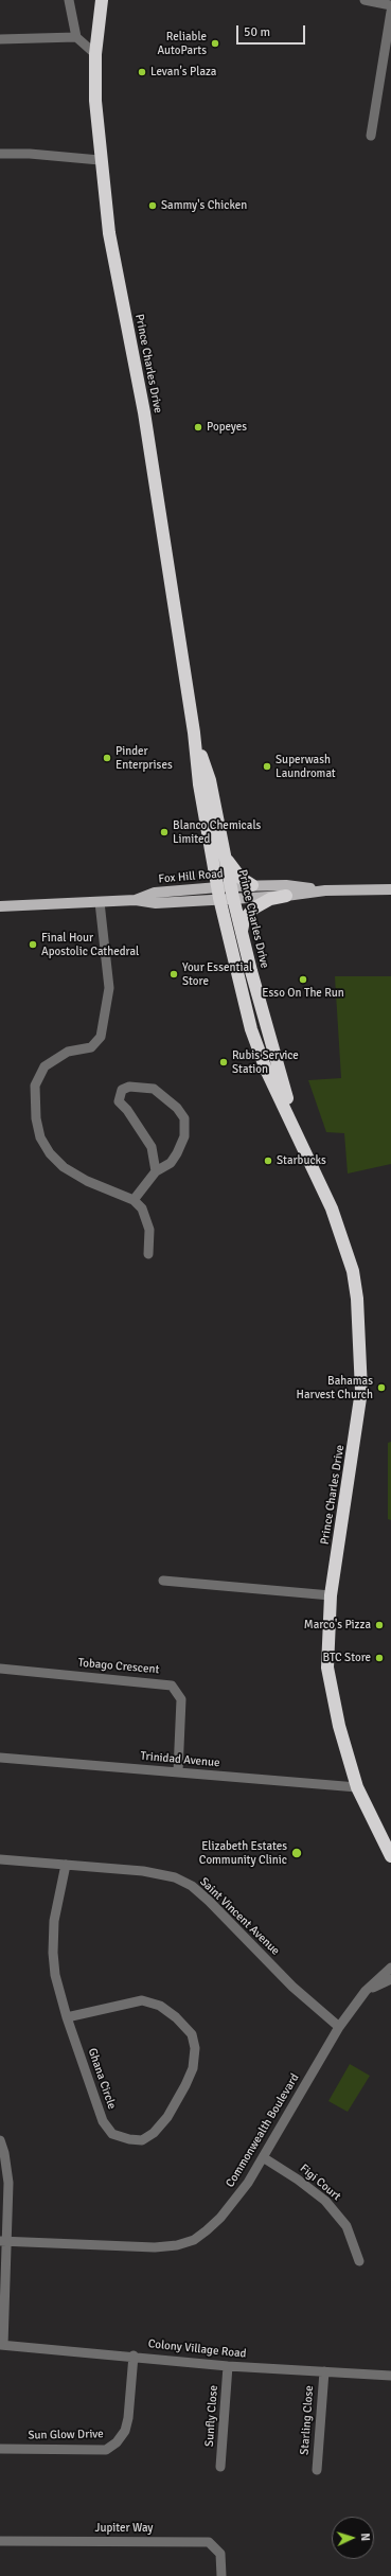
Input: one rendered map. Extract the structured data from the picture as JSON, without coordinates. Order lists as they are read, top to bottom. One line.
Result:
{"streets":{"highway":["Prince Charles Drive"],"main road":["Fox Hill Road"],"street":["Tobago Crescent","Trinidad Avenue","Saint Vincent Avenue","Ghana Circle","Commonwealth Boulevard","Figi Court","Colony Village Road","Sunfly Close","Starling Close","Sun Glow Drive","Jupiter Way"]},"crossings":[["Prince Charles Drive","Fox Hill Road"],["Prince Charles Drive","Trinidad Avenue"],["Tobago Crescent","Trinidad Avenue"],["Saint Vincent Avenue","Ghana Circle"],["Saint Vincent Avenue","Commonwealth Boulevard"],["Commonwealth Boulevard","Figi Court"],["Colony Village Road","Sunfly Close"],["Colony Village Road","Starling Close"],["Colony Village Road","Sun Glow Drive"]],"places":["Reliable AutoParts","Levan's Plaza","Sammy's Chicken","Popeyes","Pinder Enterprises","Superwash Laundromat","Blanco Chemicals Limited","Final Hour Apostolic Cathedral","Your Essential Store","Esso On The Run","Rubis Service Station","Starbucks","Bahamas Harvest Church","Marco's Pizza","BTC Store","Elizabeth Estates Community Clinic"],"scale_bar":"50 m","north":"right"}
